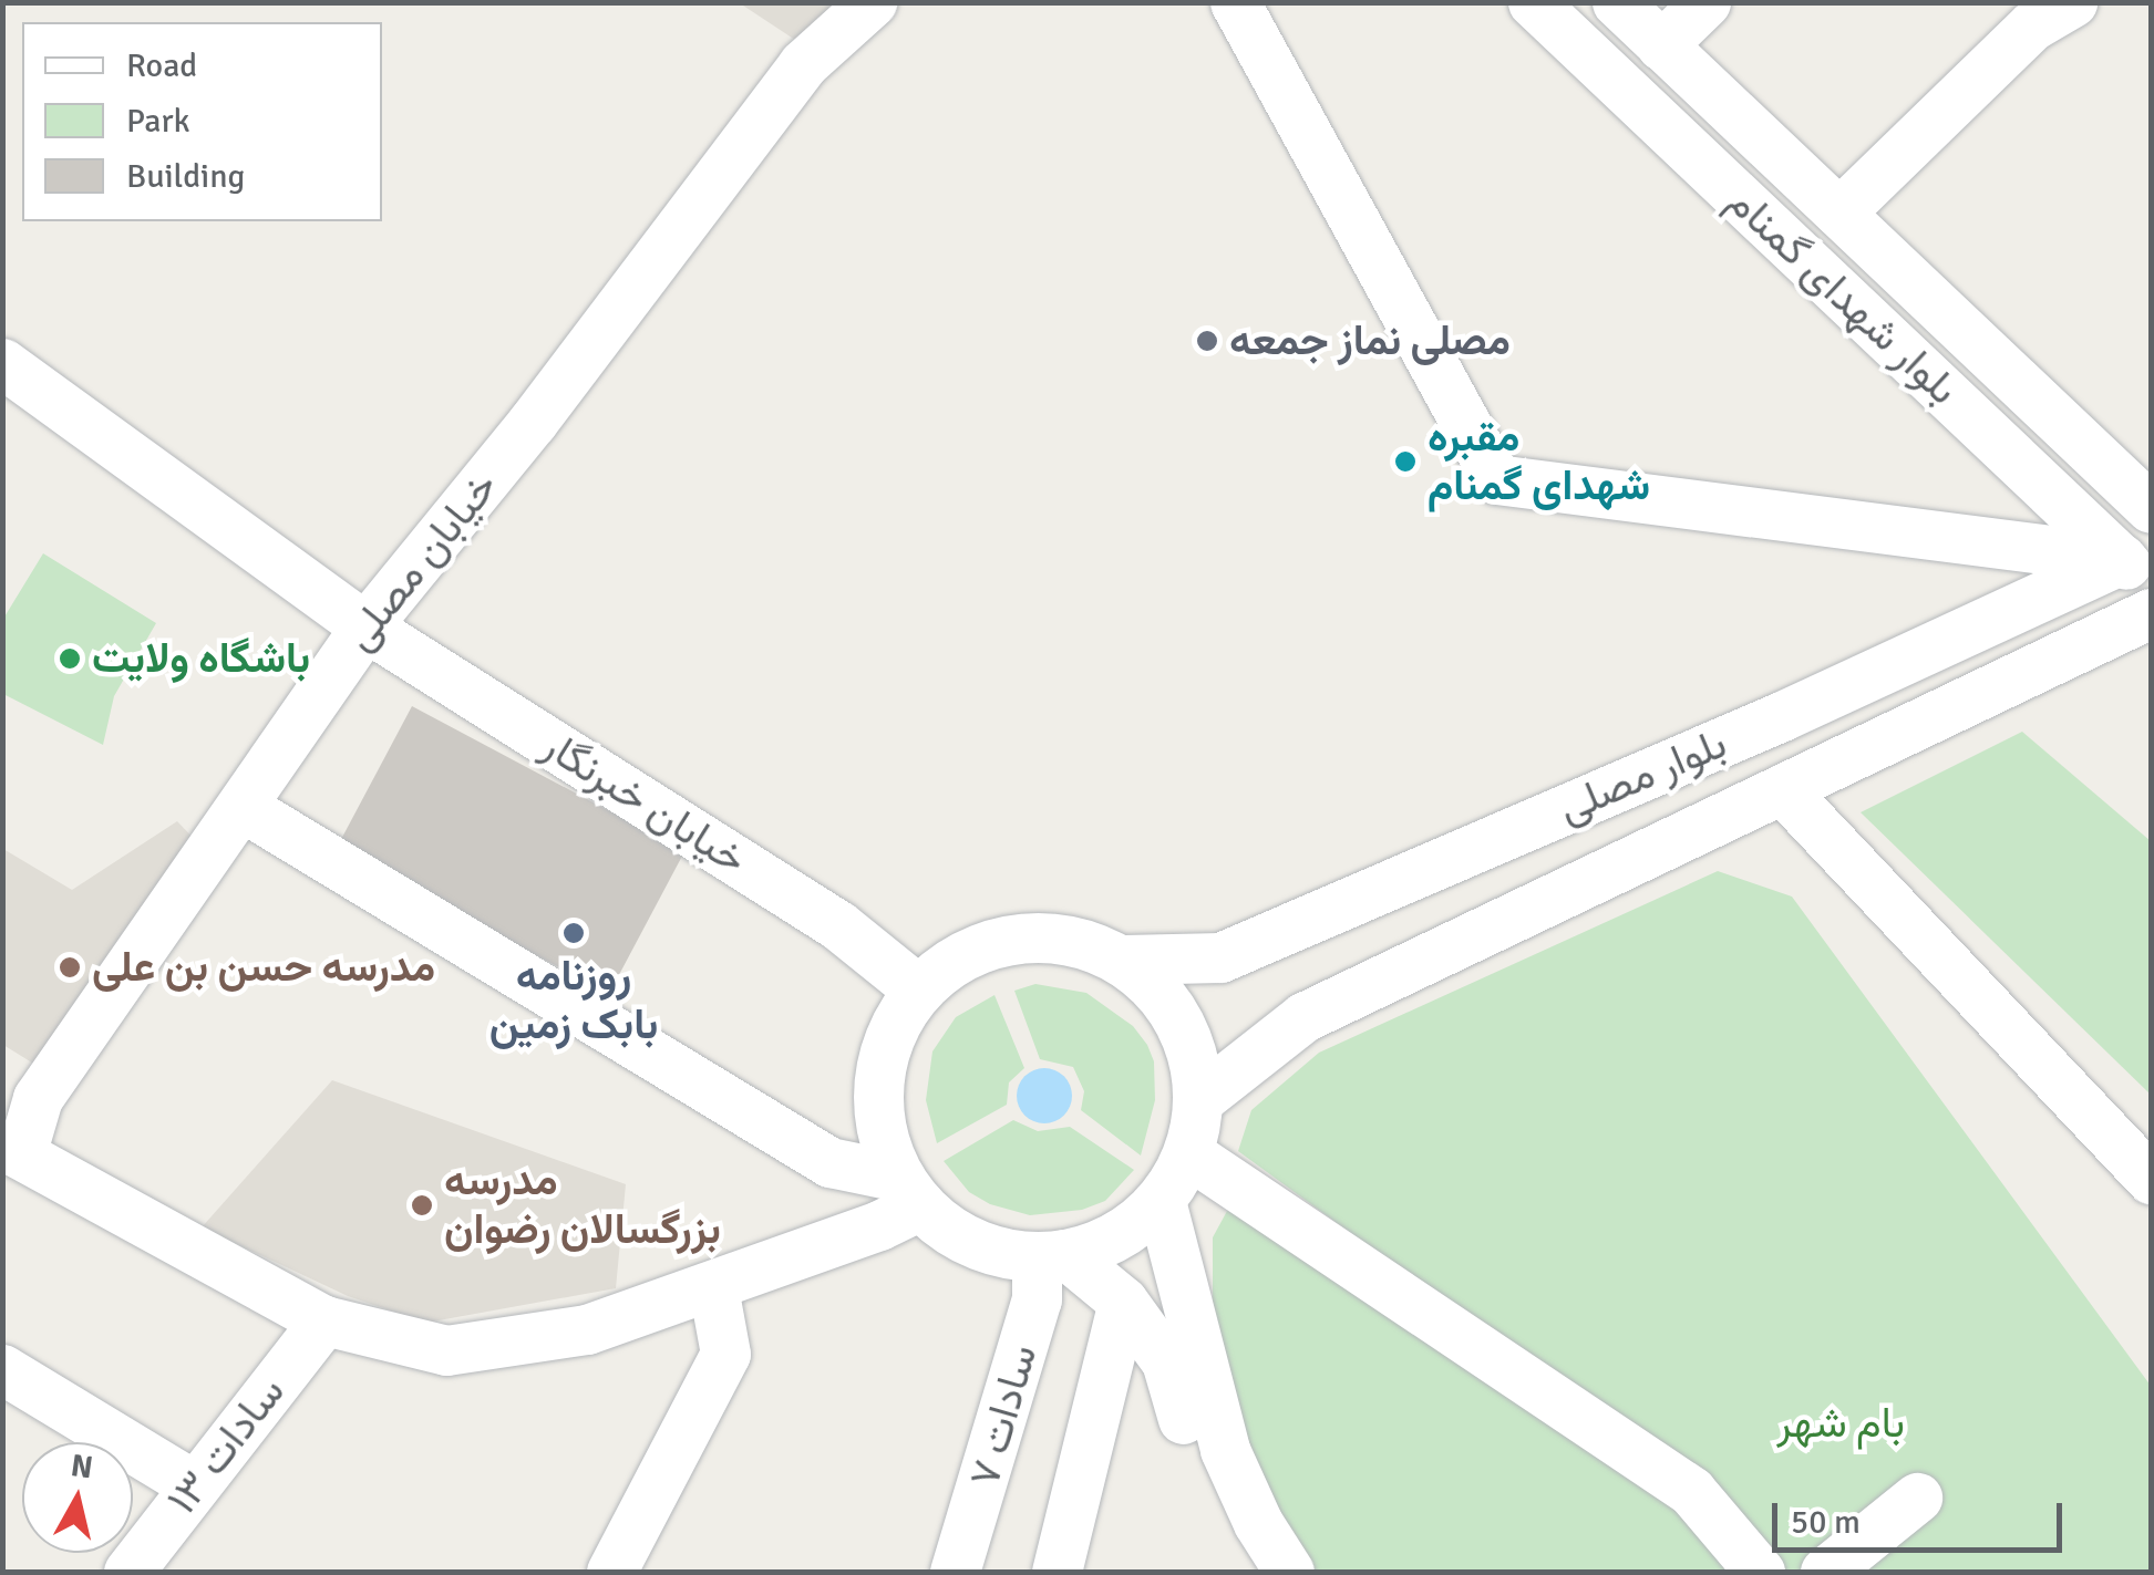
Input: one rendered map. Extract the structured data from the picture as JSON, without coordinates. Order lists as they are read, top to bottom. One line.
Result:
{"streets":{"street":["بلوار شهدای گمنام","خیابان مصلی","بلوار مصلی","خیابان خبرنگار","سادات ۷","سادات ۱۳"]},"crossings":[["بلوار شهدای گمنام","بلوار مصلی"],["خیابان مصلی","خیابان خبرنگار"],["بلوار مصلی","خیابان خبرنگار"],["بلوار مصلی","سادات ۷"],["خیابان خبرنگار","سادات ۷"]],"parks":["بام شهر"],"places":["مصلی نماز جمعه","مقبره شهدای گمنام","باشگاه ولایت","روزنامه بابک زمین","مدرسه حسن بن علی","مدرسه بزرگسالان رضوان"],"legend":["Road","Park","Building"],"scale_bar":"50 m","north":"top"}
